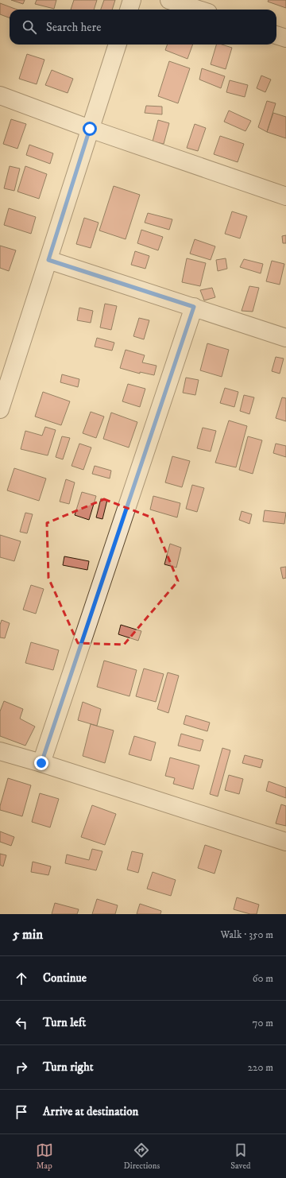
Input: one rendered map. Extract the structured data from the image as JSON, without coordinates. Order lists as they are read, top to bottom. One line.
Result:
{"page":{"search":"Search here","heading":["5 min","Walk · 350 m"],"list":[["Continue","60 m"],["Turn left","70 m"],["Turn right","220 m"],"Arrive at destination"],"nav":["Map","Directions","Saved"]}}
